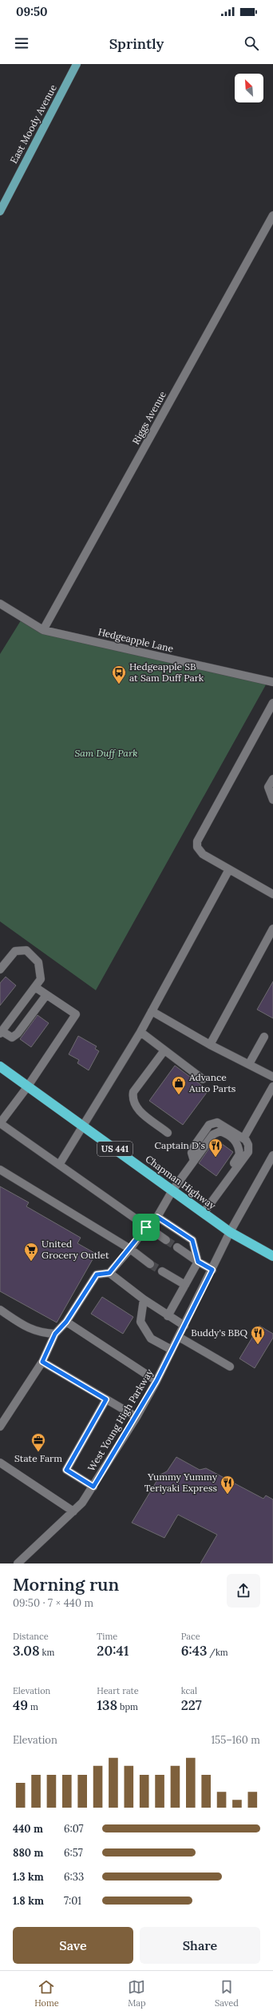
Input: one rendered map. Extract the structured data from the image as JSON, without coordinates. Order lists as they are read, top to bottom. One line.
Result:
{"streets":{"highway":["US 441","Chapman Highway"],"main road":["East Moody Avenue"],"street":["Riggs Avenue","Hedgeapple Lane","West Young High Parkway"]},"crossings":[["Riggs Avenue","Hedgeapple Lane"],["Chapman Highway","West Young High Parkway"]],"parks":["Sam Duff Park"],"places":{"bus stop":["Hedgeapple SB at Sam Duff Park"],"shop":["Advance Auto Parts"],"restaurant":["Captain D's","Buddy's BBQ","Yummy Yummy Teriyaki Express"],"supermarket":["United Grocery Outlet"],"office":["State Farm"]},"north":"top left","page":{"status":"09:50","header":"Sprintly","heading":["Morning run","09:50 · 7 × 440 m"],"stats":[["Distance","3.08 km"],["Time","20:41"],["Pace","6:43 /km"],["Elevation","49 m"],["Heart rate","138 bpm"],["kcal","227"]],"chart":["Elevation","155–160 m"],"list":[{"name":"440 m","note":"6:07"},{"name":"880 m","note":"6:57"},{"name":"1.3 km","note":"6:33"},{"name":"1.8 km","note":"7:01"}],"buttons":["Save","Share"],"tabs":["Home","Map","Saved"]}}
